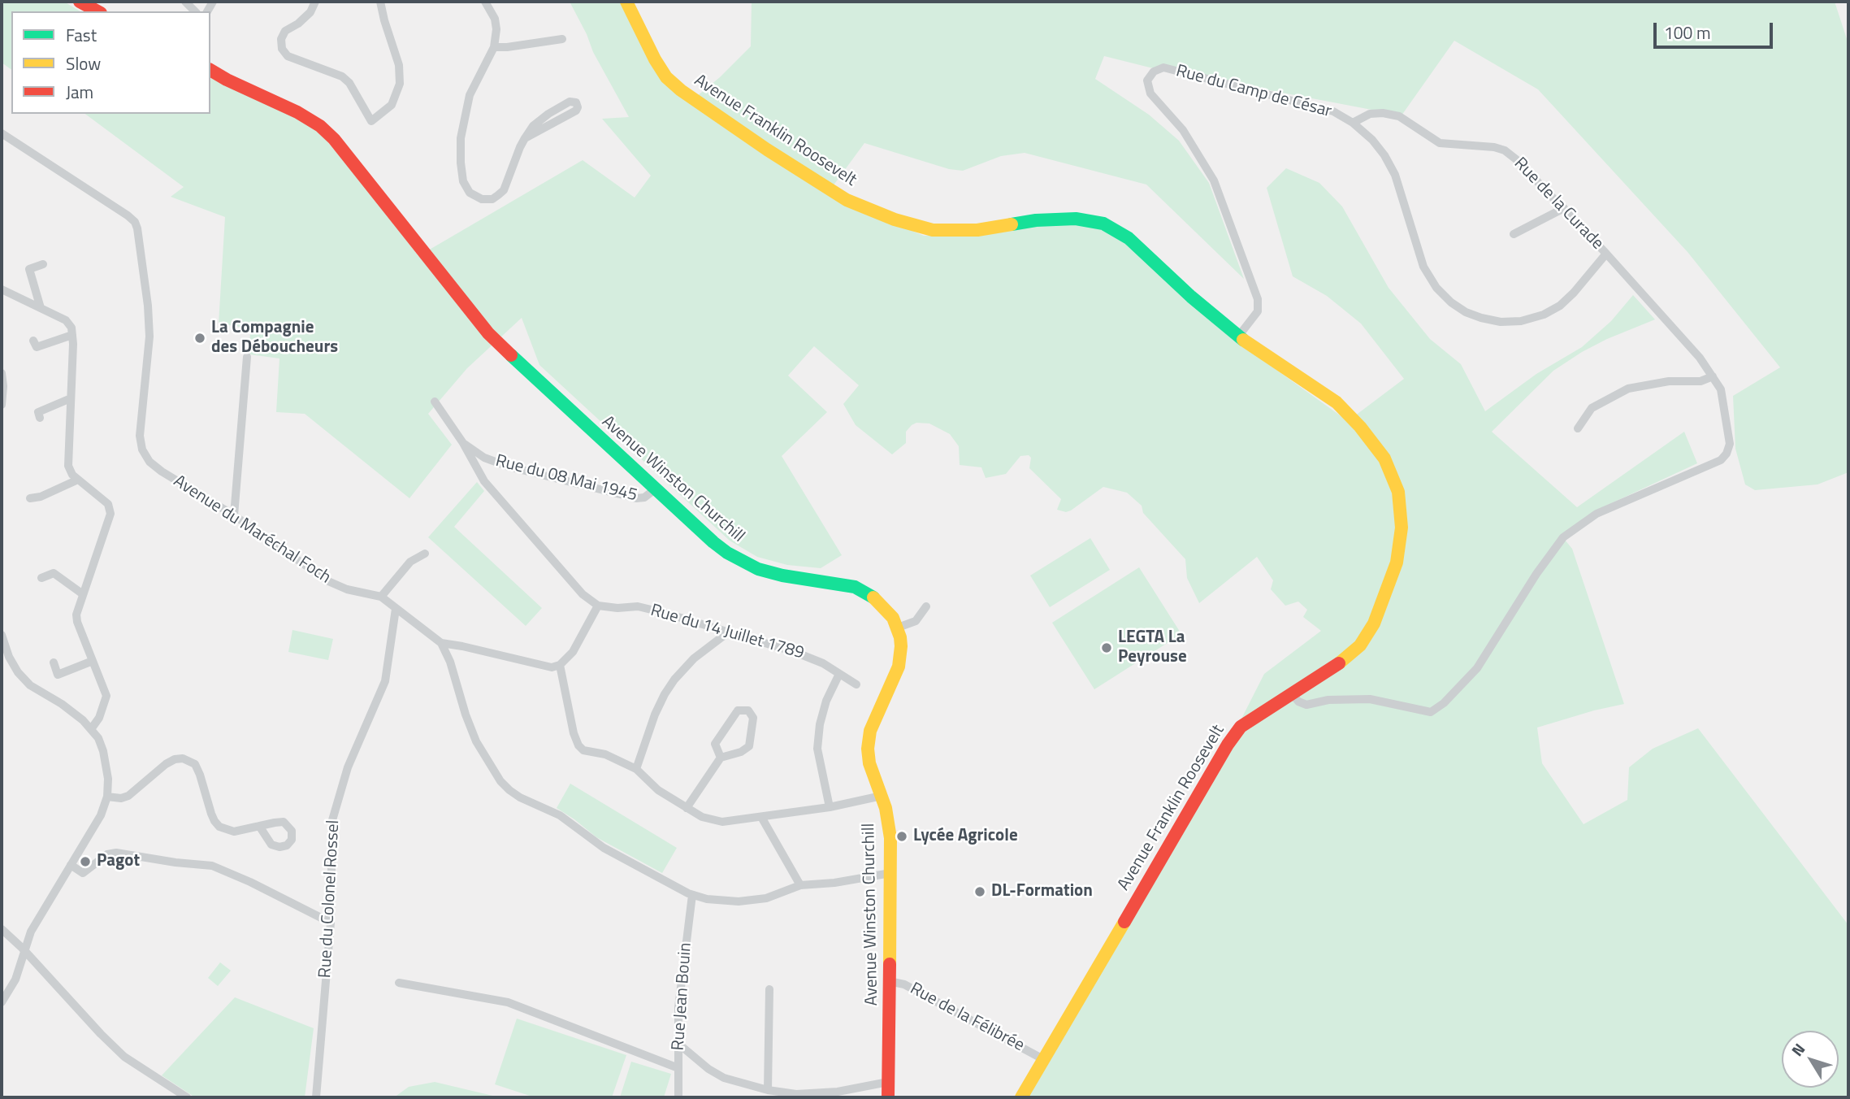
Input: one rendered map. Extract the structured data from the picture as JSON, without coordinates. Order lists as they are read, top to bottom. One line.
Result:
{"streets":{"street":["Rue du Camp de César","Avenue Franklin Roosevelt","Rue de la Curade","Rue du 08 Mai 1945","Avenue Winston Churchill","Avenue du Maréchal Foch","Rue du 14 Juillet 1789","Rue du Colonel Rossel","Rue Jean Bouin","Rue de la Félibrée"]},"crossings":[["Rue du Camp de César","Avenue Franklin Roosevelt"],["Rue du Camp de César","Rue de la Curade"],["Avenue Franklin Roosevelt","Rue de la Félibrée"],["Rue du 08 Mai 1945","Avenue Winston Churchill"],["Avenue Winston Churchill","Rue de la Félibrée"],["Avenue du Maréchal Foch","Rue du Colonel Rossel"]],"places":["La Compagnie des Déboucheurs","LEGTA La Peyrouse","Lycée Agricole","Pagot","DL-Formation"],"legend":["Fast","Slow","Jam"],"scale_bar":"100 m","north":"top left"}
